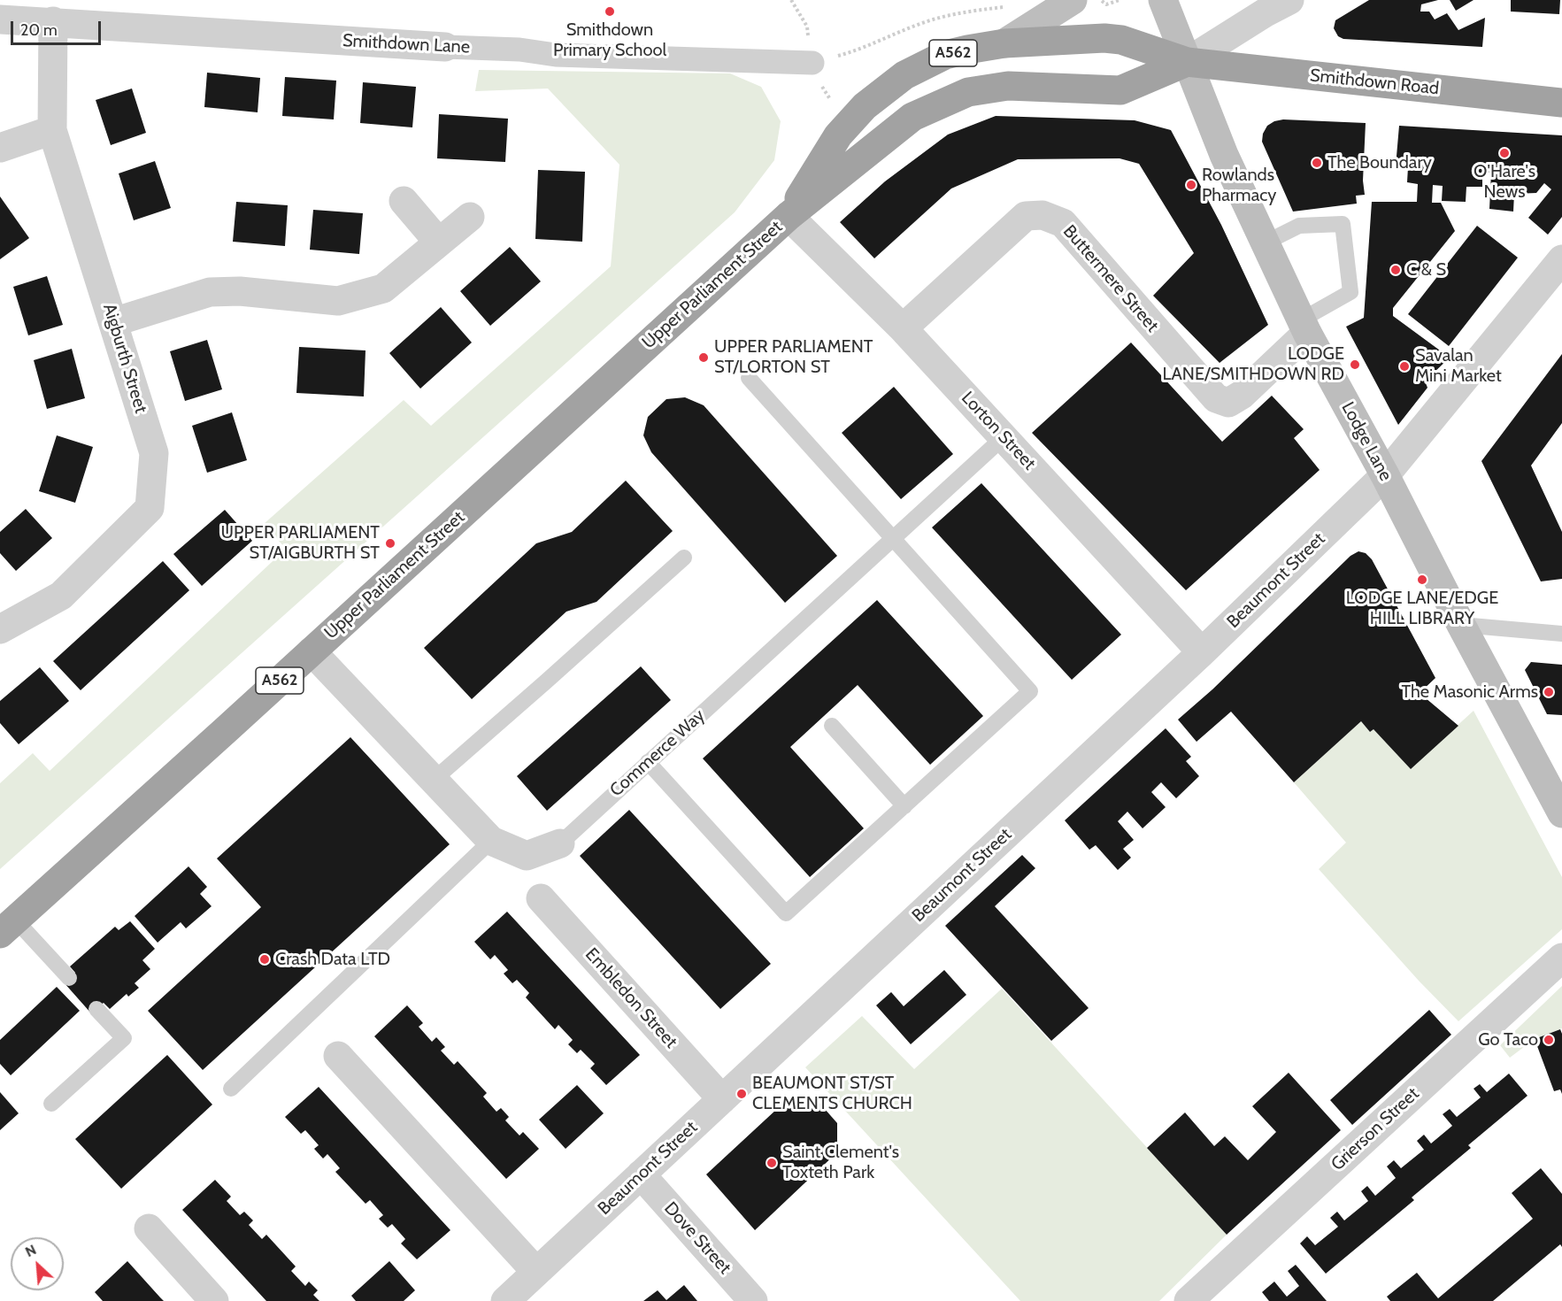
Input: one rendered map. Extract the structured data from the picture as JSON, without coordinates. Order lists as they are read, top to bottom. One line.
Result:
{"streets":{"highway":["A562","Smithdown Road","Upper Parliament Street"],"main road":["Lodge Lane"],"street":["Smithdown Lane","Buttermere Street","Aigburth Street","Lorton Street","Beaumont Street","Commerce Way","Embledon Street","Grierson Street","Dove Street"]},"crossings":[["Smithdown Lane","Aigburth Street"],["Smithdown Road","Upper Parliament Street"],["Smithdown Road","Lodge Lane"],["Buttermere Street","Lorton Street"],["Buttermere Street","Lodge Lane"],["Upper Parliament Street","Lorton Street"],["Upper Parliament Street","Lodge Lane"],["Upper Parliament Street","Commerce Way"],["Lorton Street","Beaumont Street"],["Lorton Street","Commerce Way"],["Lodge Lane","Beaumont Street"],["Beaumont Street","Embledon Street"],["Beaumont Street","Dove Street"]],"places":["Smithdown Primary School","O'Hare's News","The Boundary","Rowlands Pharmacy","C & S","UPPER PARLIAMENT ST/LORTON ST","LODGE LANE/SMITHDOWN RD","Savalan Mini Market","UPPER PARLIAMENT ST/AIGBURTH ST","LODGE LANE/EDGE HILL LIBRARY","The Masonic Arms","Crash Data LTD","Go Taco","BEAUMONT ST/ST CLEMENTS CHURCH","Saint Clement's Toxteth Park"],"scale_bar":"20 m","north":"top left"}
